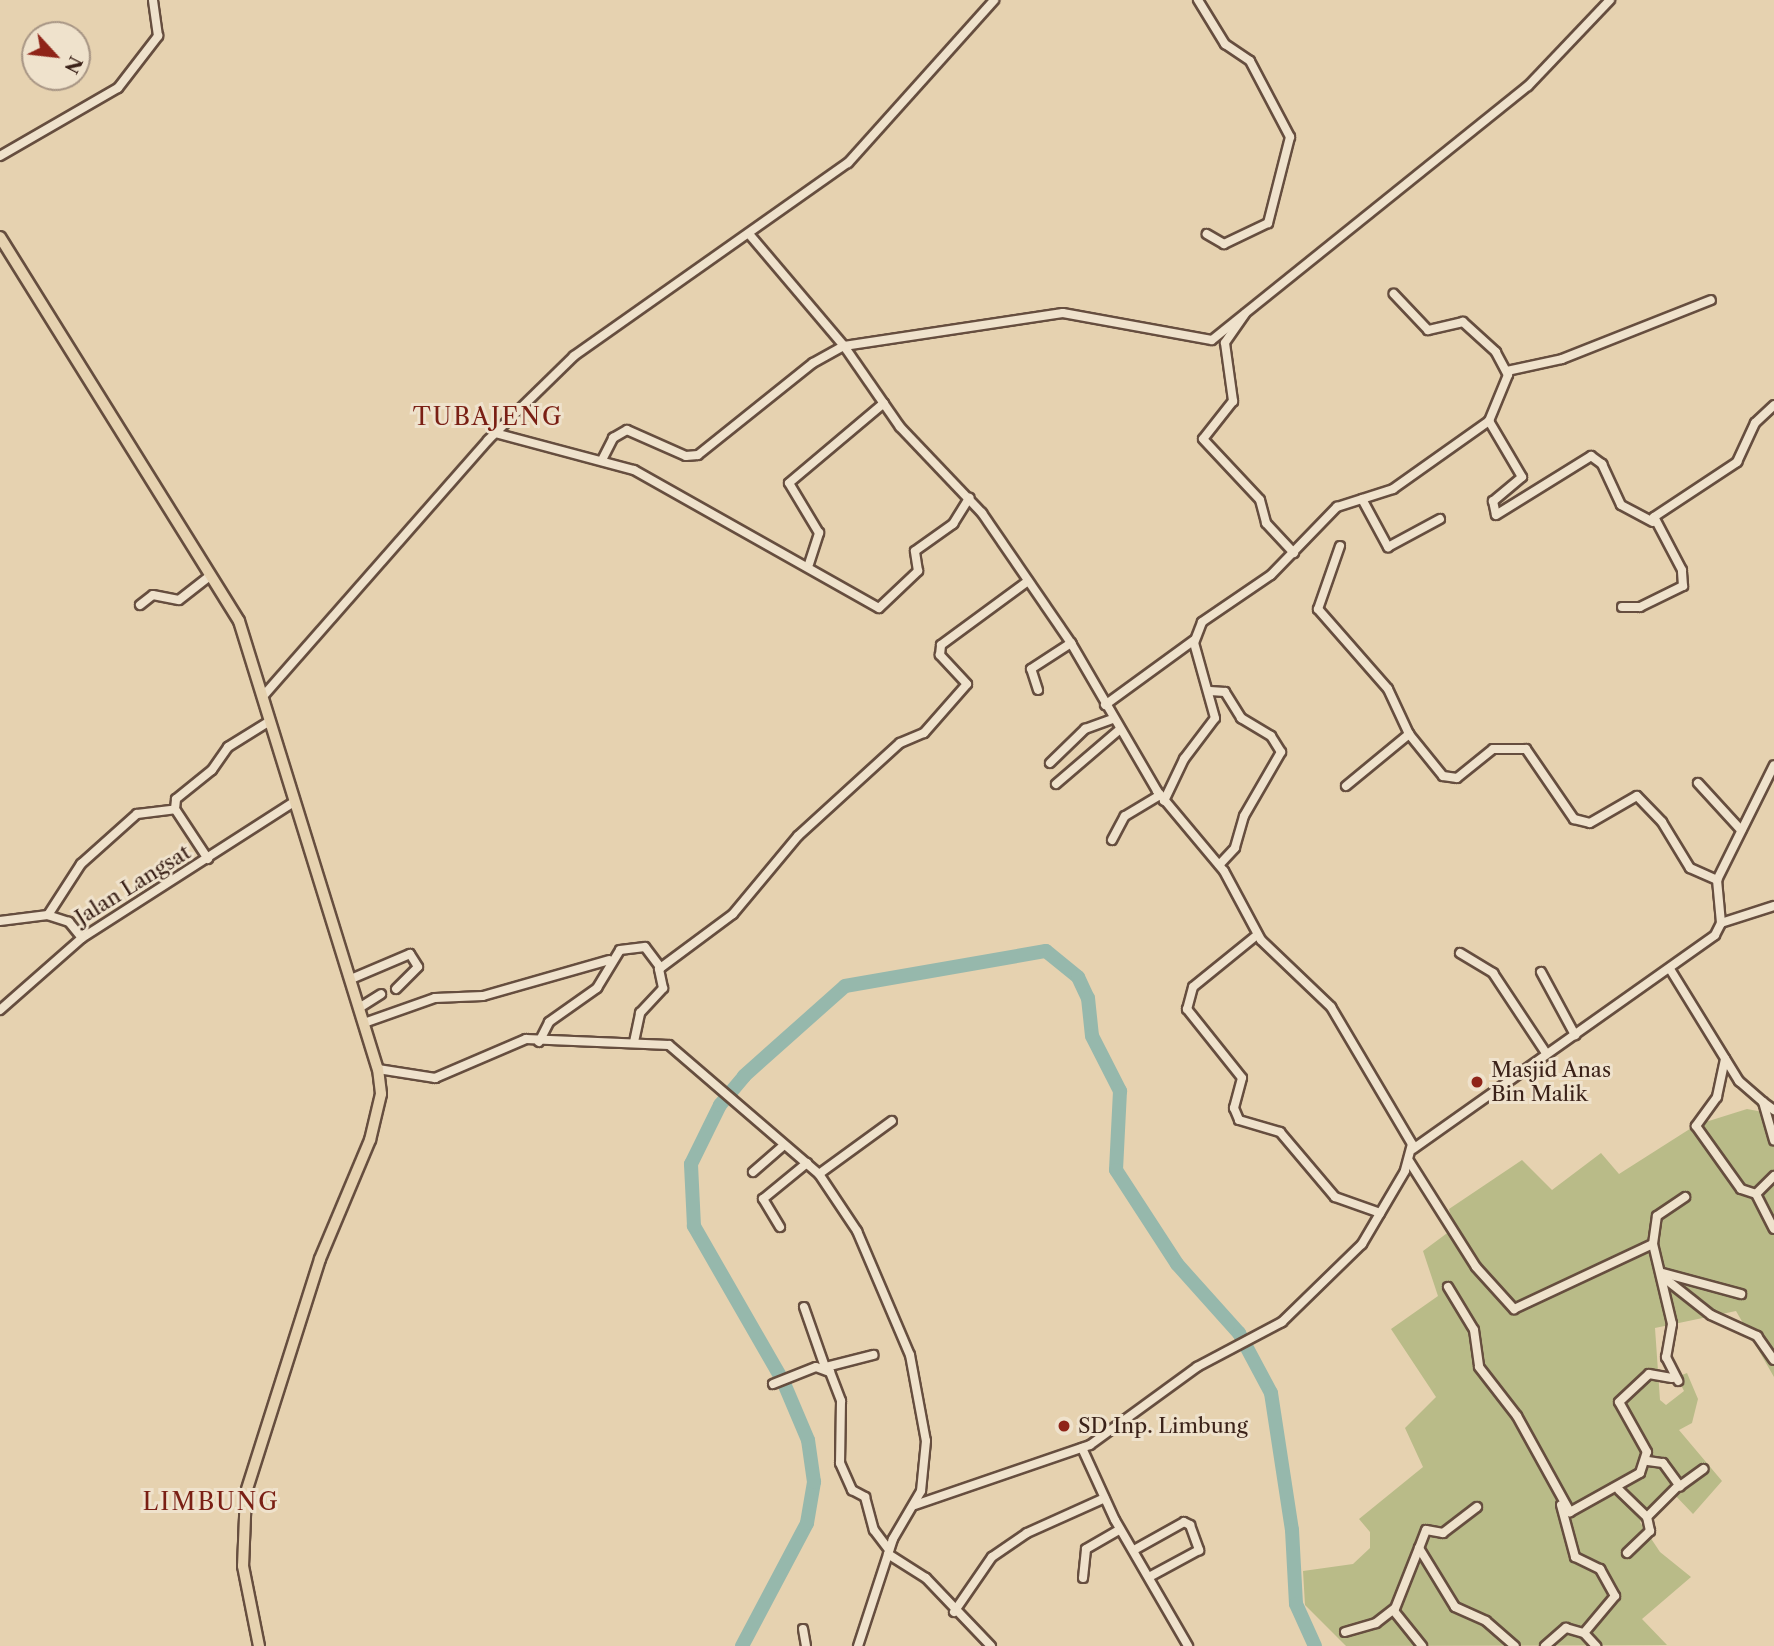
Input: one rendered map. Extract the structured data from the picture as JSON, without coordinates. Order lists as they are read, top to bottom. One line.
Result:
{"streets":{"street":["Jalan Langsat"]},"districts":["TUBAJENG","LIMBUNG"],"places":["Masjid Anas Bin Malik","SD Inp. Limbung"],"north":"bottom right"}
